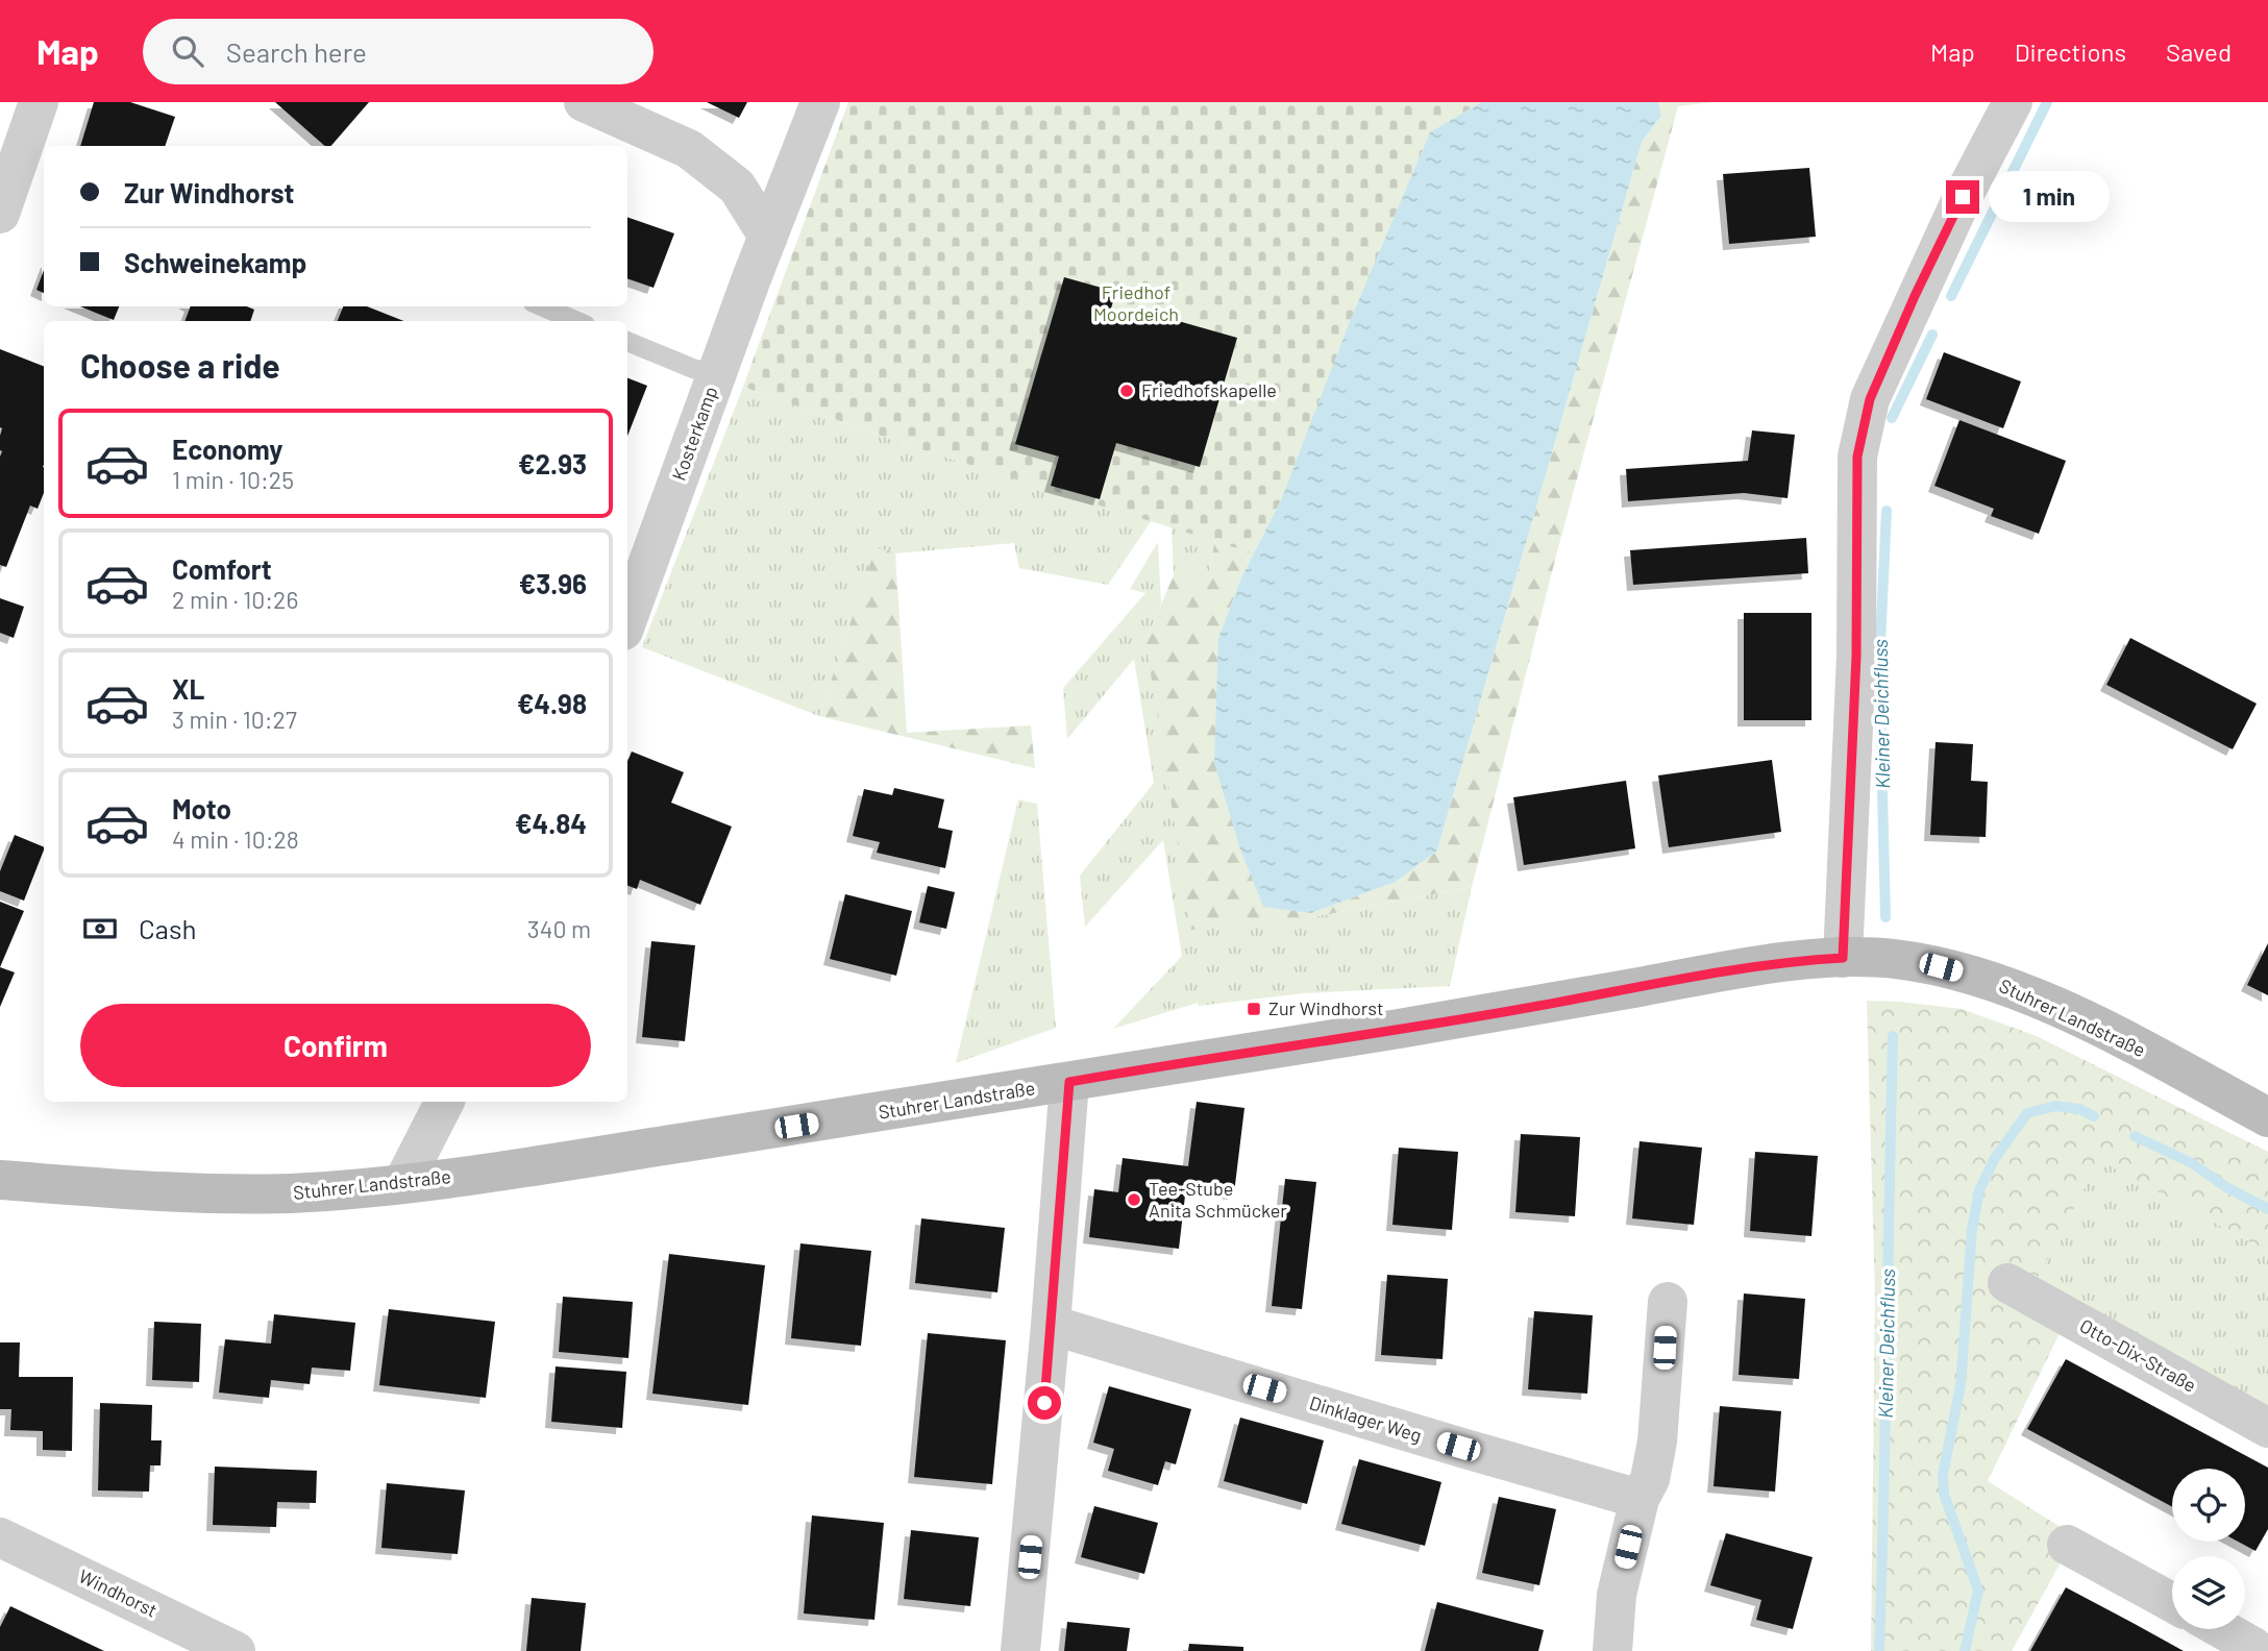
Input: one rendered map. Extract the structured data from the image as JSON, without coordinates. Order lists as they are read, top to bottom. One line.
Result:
{"streets":{"main road":["Stuhrer Landstraße"],"street":["Kosterkamp","Otto-Dix-Straße","Dinklager Weg","Windhorst"]},"water":["Kleiner Deichfluss"],"parks":["Friedhof Moordeich"],"places":{"other":["Friedhofskapelle","Tee-Stube Anita Schmücker"],"transit":["Zur Windhorst"]},"page":{"header":"Map","search":"Search here","nav":["Map","Directions","Saved"],"banner":["Zur Windhorst","Schweinekamp"],"bubble":"1 min","heading":"Choose a ride","list":[{"name":"Economy","note":"1 min · 10:25","value":"€2.93"},{"name":"Comfort","note":"2 min · 10:26","value":"€3.96"},{"name":"XL","note":"3 min · 10:27","value":"€4.98"},{"name":"Moto","note":"4 min · 10:28","value":"€4.84"}],"pay":["Cash","340 m"],"buttons":"Confirm"}}
